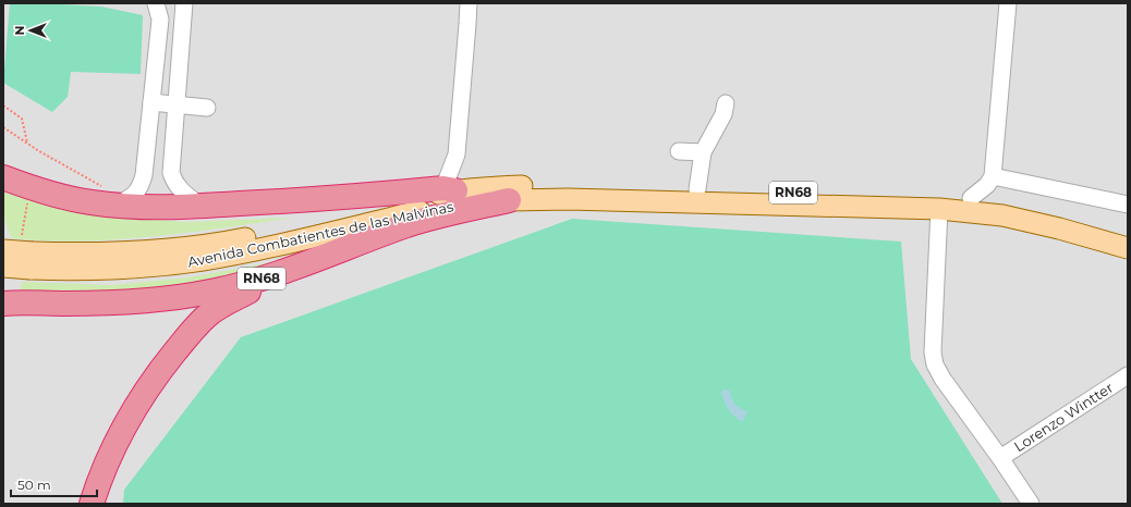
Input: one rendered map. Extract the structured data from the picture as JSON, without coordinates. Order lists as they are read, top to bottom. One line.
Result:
{"streets":{"highway":["RN68"],"main road":["Avenida Combatientes de las Malvinas"],"street":["Lorenzo Wintter"]},"crossings":[["RN68","Avenida Combatientes de las Malvinas"]],"scale_bar":"50 m","north":"left"}
